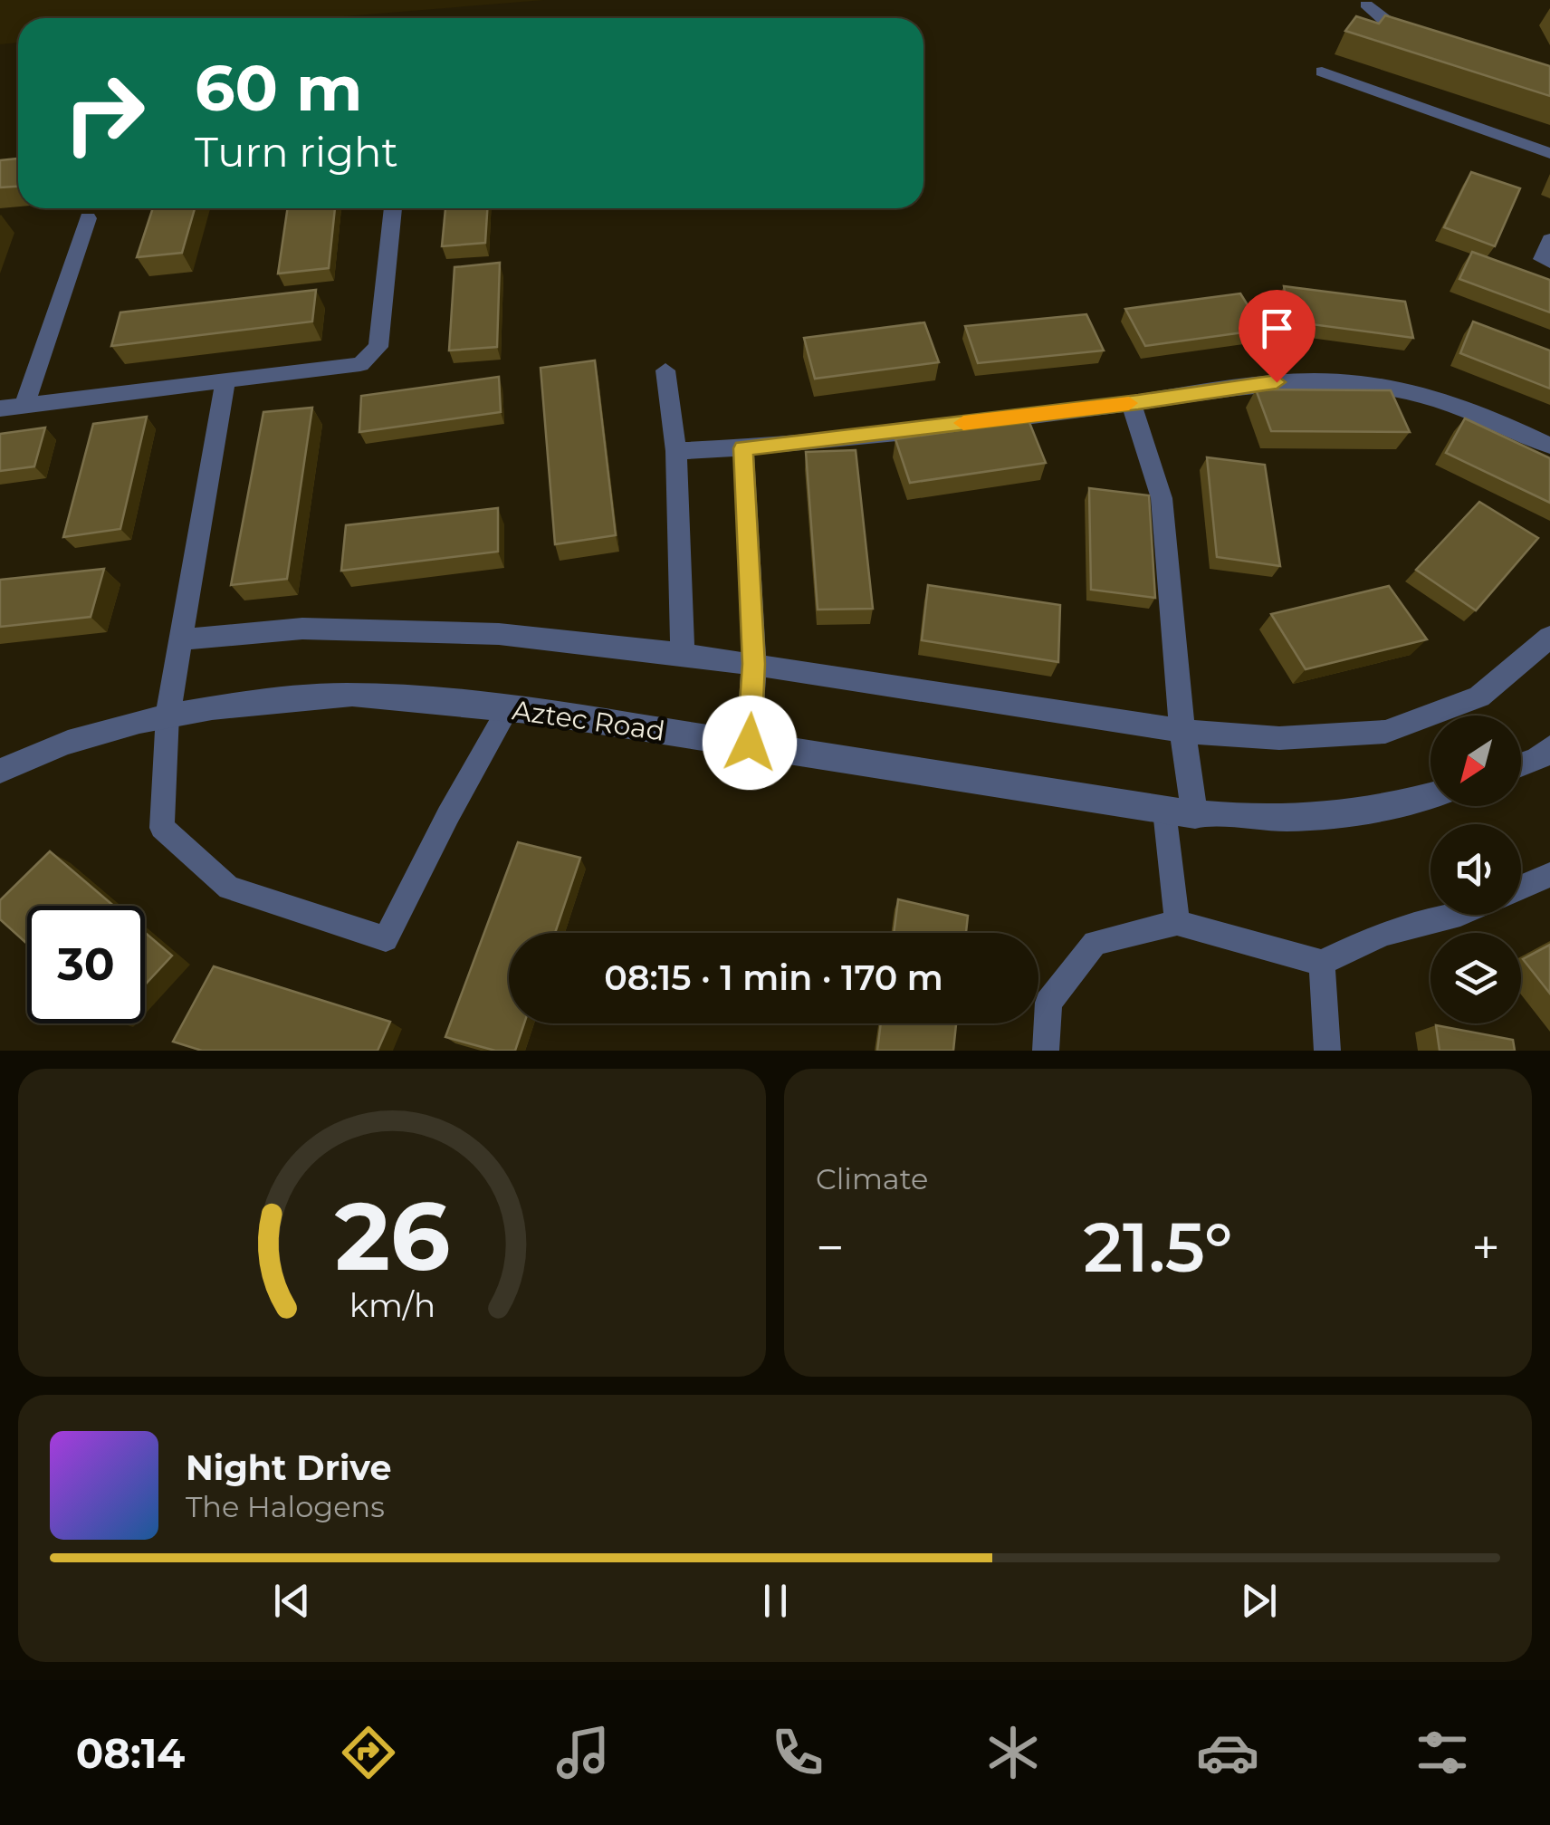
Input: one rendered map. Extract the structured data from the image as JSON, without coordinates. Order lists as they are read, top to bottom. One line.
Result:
{"streets":{"street":["Aztec Road"]},"north":"bottom left","page":{"turn":["60 m","Turn right"],"limit":"30","trip":"08:15 · 1 min · 170 m","tile":"Climate","heat":["−","21.5°","+"],"song":["Night Drive","The Halogens"],"tabs":"08:14","gauge":["26","km/h"]}}
